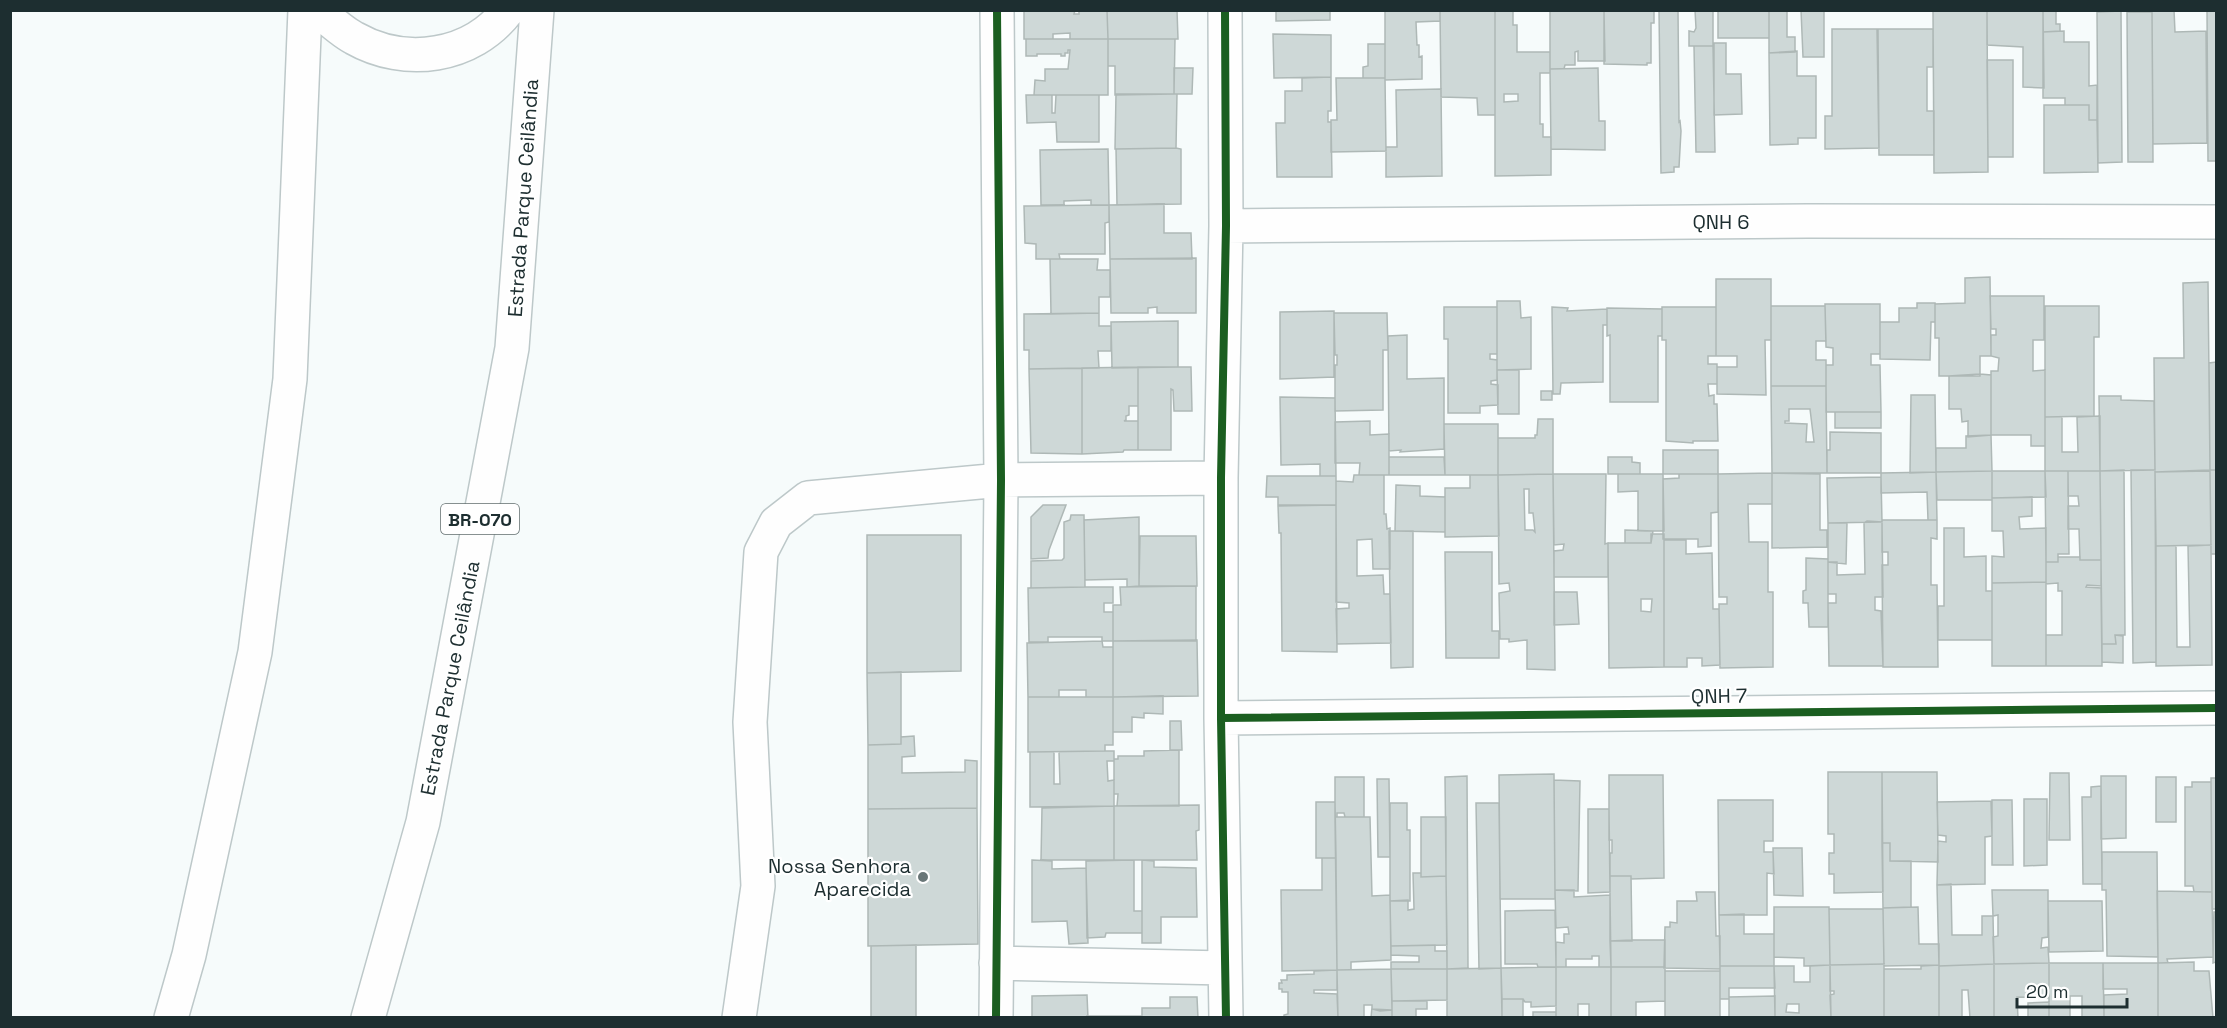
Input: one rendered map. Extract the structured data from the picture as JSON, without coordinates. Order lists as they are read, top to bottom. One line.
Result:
{"streets":{"main road":["Estrada Parque Ceilândia","QNH 6","BR-070","QNH 7"]},"places":["Nossa Senhora Aparecida"],"scale_bar":"20 m"}
